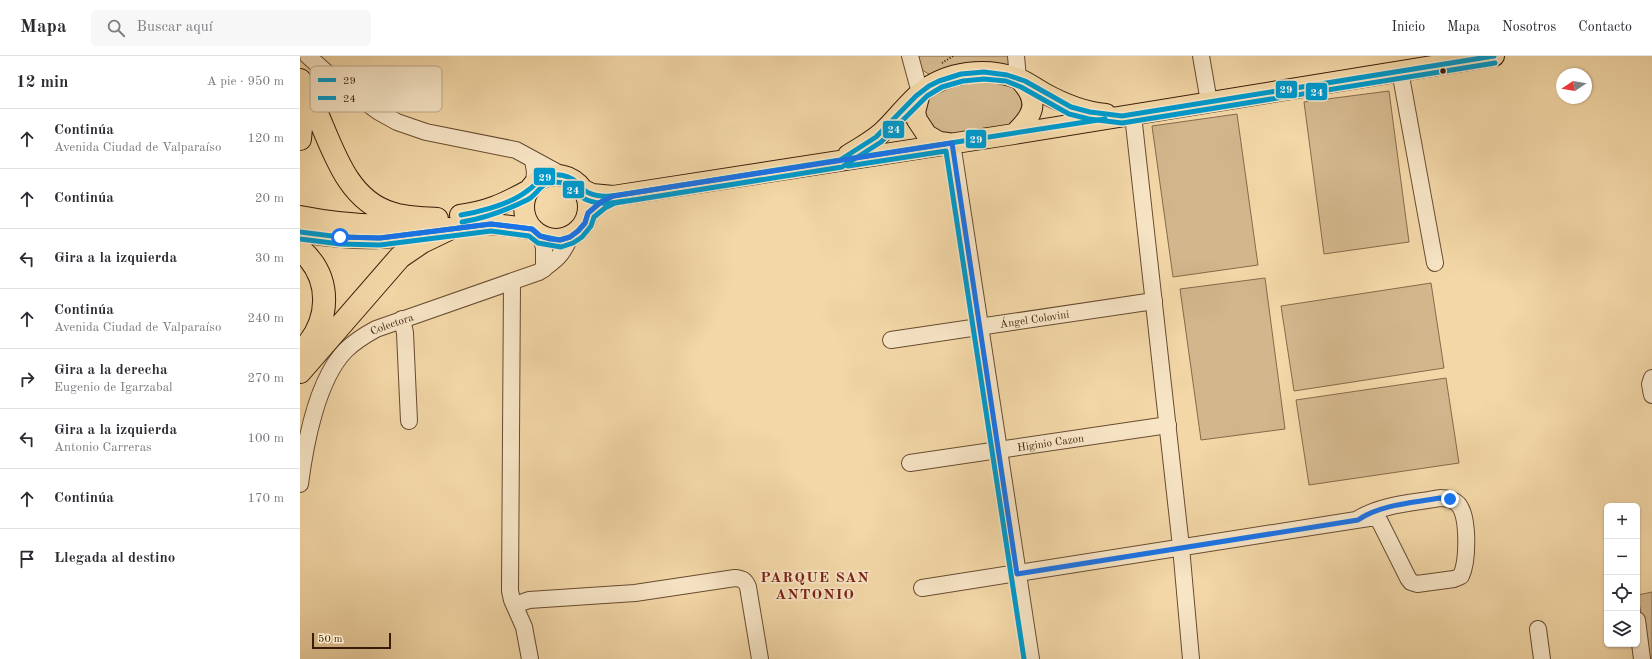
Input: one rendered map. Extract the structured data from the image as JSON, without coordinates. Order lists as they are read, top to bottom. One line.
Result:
{"streets":{"street":["Ángel Colovini","Colectora","Higinio Cazon"]},"districts":["PARQUE SAN ANTONIO"],"lines":["transit line 29","transit line 24"],"legend":["29","24"],"scale_bar":"50 m","north":"left","page":{"header":"Mapa","search":"Buscar aquí","nav":["Inicio","Mapa","Nosotros","Contacto"],"heading":["12 min","A pie · 950 m"],"list":[["Continúa","Avenida Ciudad de Valparaíso","120 m"],["Continúa","20 m"],["Gira a la izquierda","30 m"],["Continúa","Avenida Ciudad de Valparaíso","240 m"],["Gira a la derecha","Eugenio de Igarzabal","270 m"],["Gira a la izquierda","Antonio Carreras","100 m"],["Continúa","170 m"],"Llegada al destino"],"map_buttons":["+","−"],"scale":"50 m"}}
